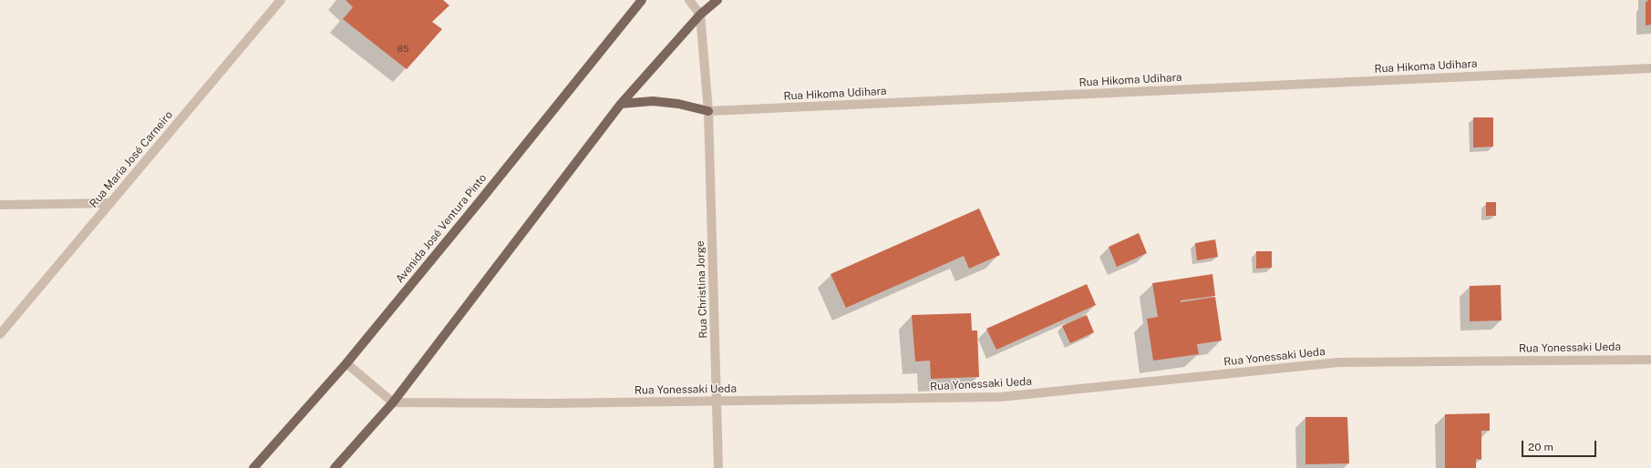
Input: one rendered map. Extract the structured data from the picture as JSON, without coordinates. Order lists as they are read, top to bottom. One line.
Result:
{"streets":{"main road":["Avenida José Ventura Pinto"],"street":["Rua Hikoma Udihara","Rua Maria José Carneiro","Rua Christina Jorge","Rua Yonessaki Ueda"]},"crossings":[["Rua Hikoma Udihara","Rua Christina Jorge"],["Rua Christina Jorge","Rua Yonessaki Ueda"]],"house_numbers":["85"],"scale_bar":"20 m"}
